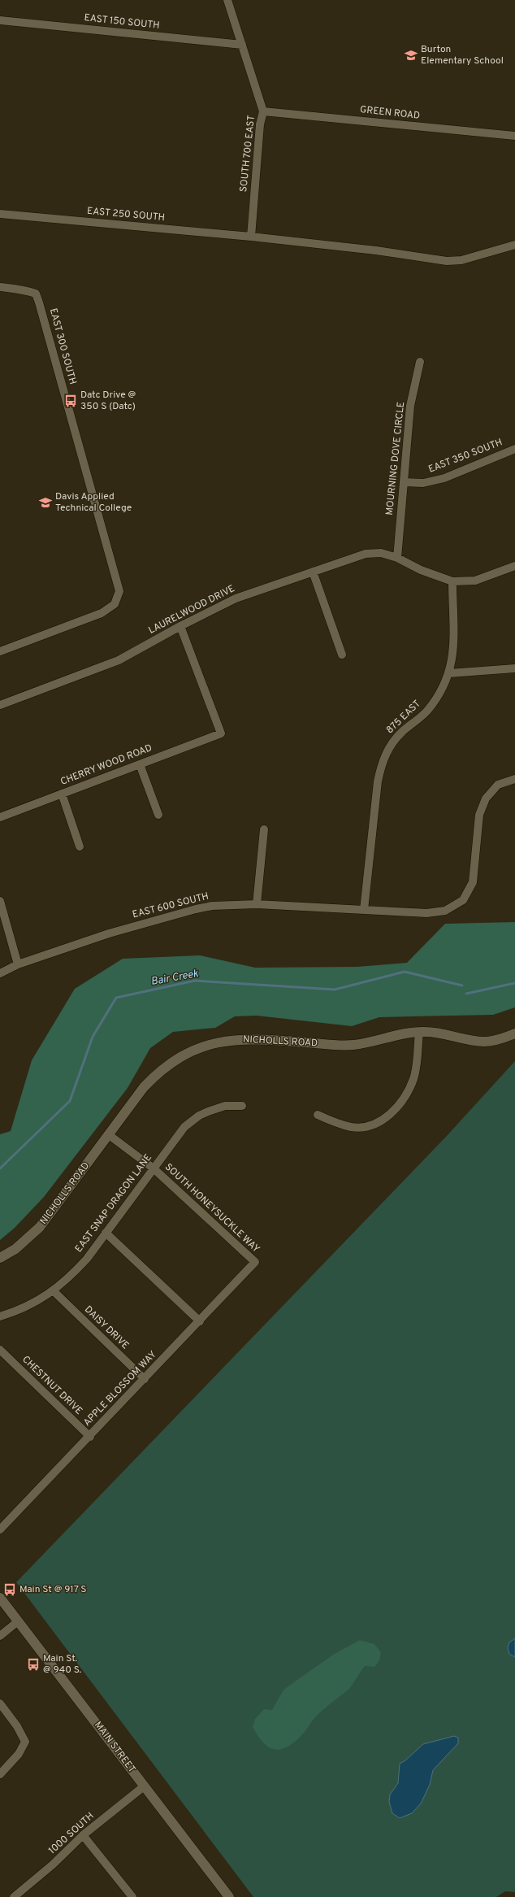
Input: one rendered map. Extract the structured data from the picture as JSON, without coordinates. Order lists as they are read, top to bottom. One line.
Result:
{"streets":{"street":["EAST 150 SOUTH","GREEN ROAD","SOUTH 700 EAST","EAST 250 SOUTH","EAST 300 SOUTH","EAST 350 SOUTH","MOURNING DOVE CIRCLE","LAURELWOOD DRIVE","875 EAST","CHERRY WOOD ROAD","EAST 600 SOUTH","NICHOLLS ROAD","EAST SNAP DRAGON LANE","SOUTH HONEYSUCKLE WAY","DAISY DRIVE","CHESTNUT DRIVE","APPLE BLOSSOM WAY","MAIN STREET","1000 SOUTH"]},"crossings":[["EAST 150 SOUTH","SOUTH 700 EAST"],["GREEN ROAD","SOUTH 700 EAST"],["SOUTH 700 EAST","EAST 250 SOUTH"],["EAST 350 SOUTH","MOURNING DOVE CIRCLE"],["MOURNING DOVE CIRCLE","LAURELWOOD DRIVE"],["LAURELWOOD DRIVE","875 EAST"],["LAURELWOOD DRIVE","CHERRY WOOD ROAD"],["875 EAST","EAST 600 SOUTH"],["NICHOLLS ROAD","SOUTH HONEYSUCKLE WAY"],["EAST SNAP DRAGON LANE","SOUTH HONEYSUCKLE WAY"],["EAST SNAP DRAGON LANE","DAISY DRIVE"],["SOUTH HONEYSUCKLE WAY","APPLE BLOSSOM WAY"],["DAISY DRIVE","APPLE BLOSSOM WAY"],["CHESTNUT DRIVE","APPLE BLOSSOM WAY"],["MAIN STREET","1000 SOUTH"]],"water":["Bair Creek"],"places":{"school or university":["Burton Elementary School","Davis Applied Technical College"],"bus stop":["Datc Drive @ 350 S (Datc)","Main St @ 917 S","Main St. @ 940 S."]}}
